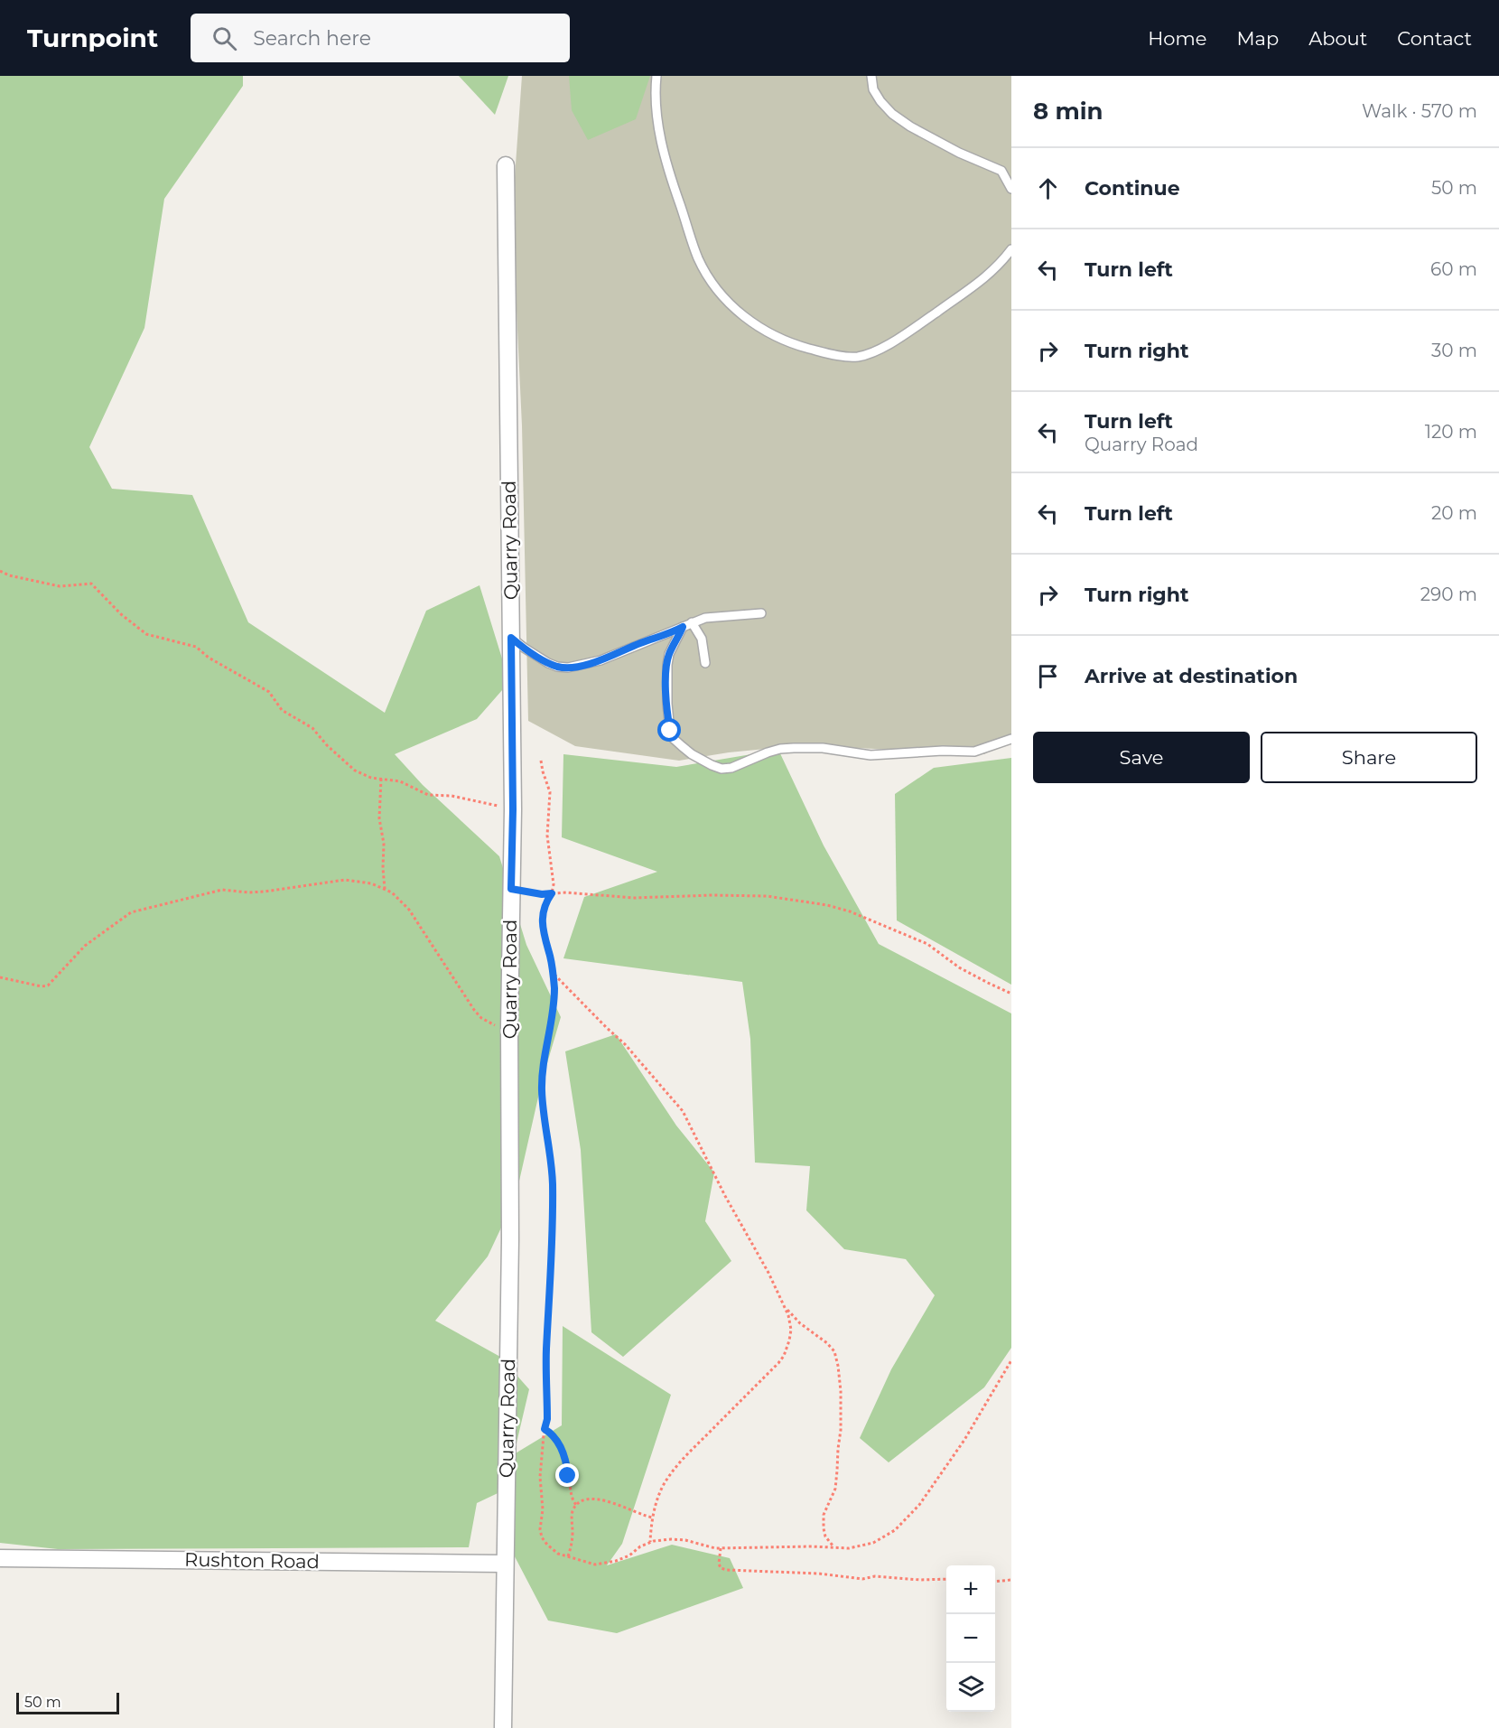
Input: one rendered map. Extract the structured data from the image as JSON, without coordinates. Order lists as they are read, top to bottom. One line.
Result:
{"streets":{"street":["Quarry Road","Rushton Road"]},"crossings":[["Quarry Road","Rushton Road"]],"scale_bar":"50 m","page":{"header":"Turnpoint","search":"Search here","nav":["Home","Map","About","Contact"],"heading":["8 min","Walk · 570 m"],"list":[["Continue","50 m"],["Turn left","60 m"],["Turn right","30 m"],["Turn left","Quarry Road","120 m"],["Turn left","20 m"],["Turn right","290 m"],"Arrive at destination"],"buttons":["Save","Share"],"map_buttons":["+","−"],"scale":"50 m"}}
